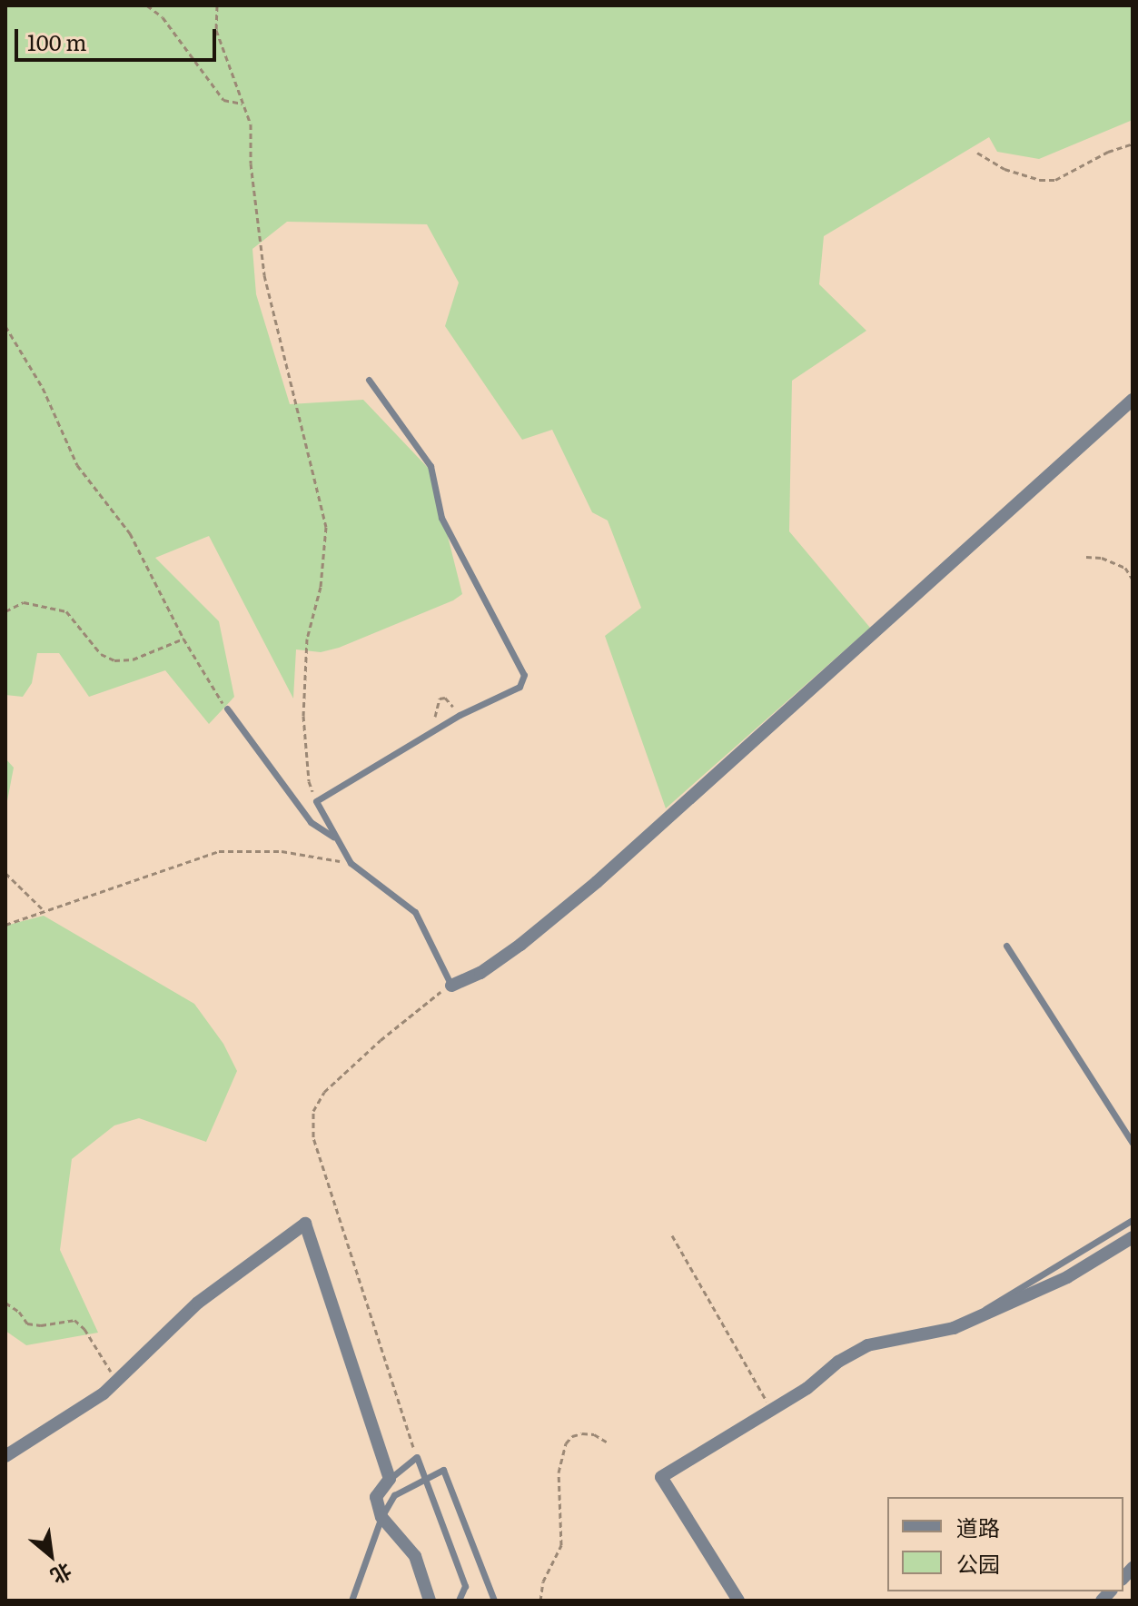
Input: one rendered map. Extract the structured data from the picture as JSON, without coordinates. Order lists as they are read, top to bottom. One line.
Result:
{"legend":["道路","公园"],"scale_bar":"100 m","north":"bottom right"}
